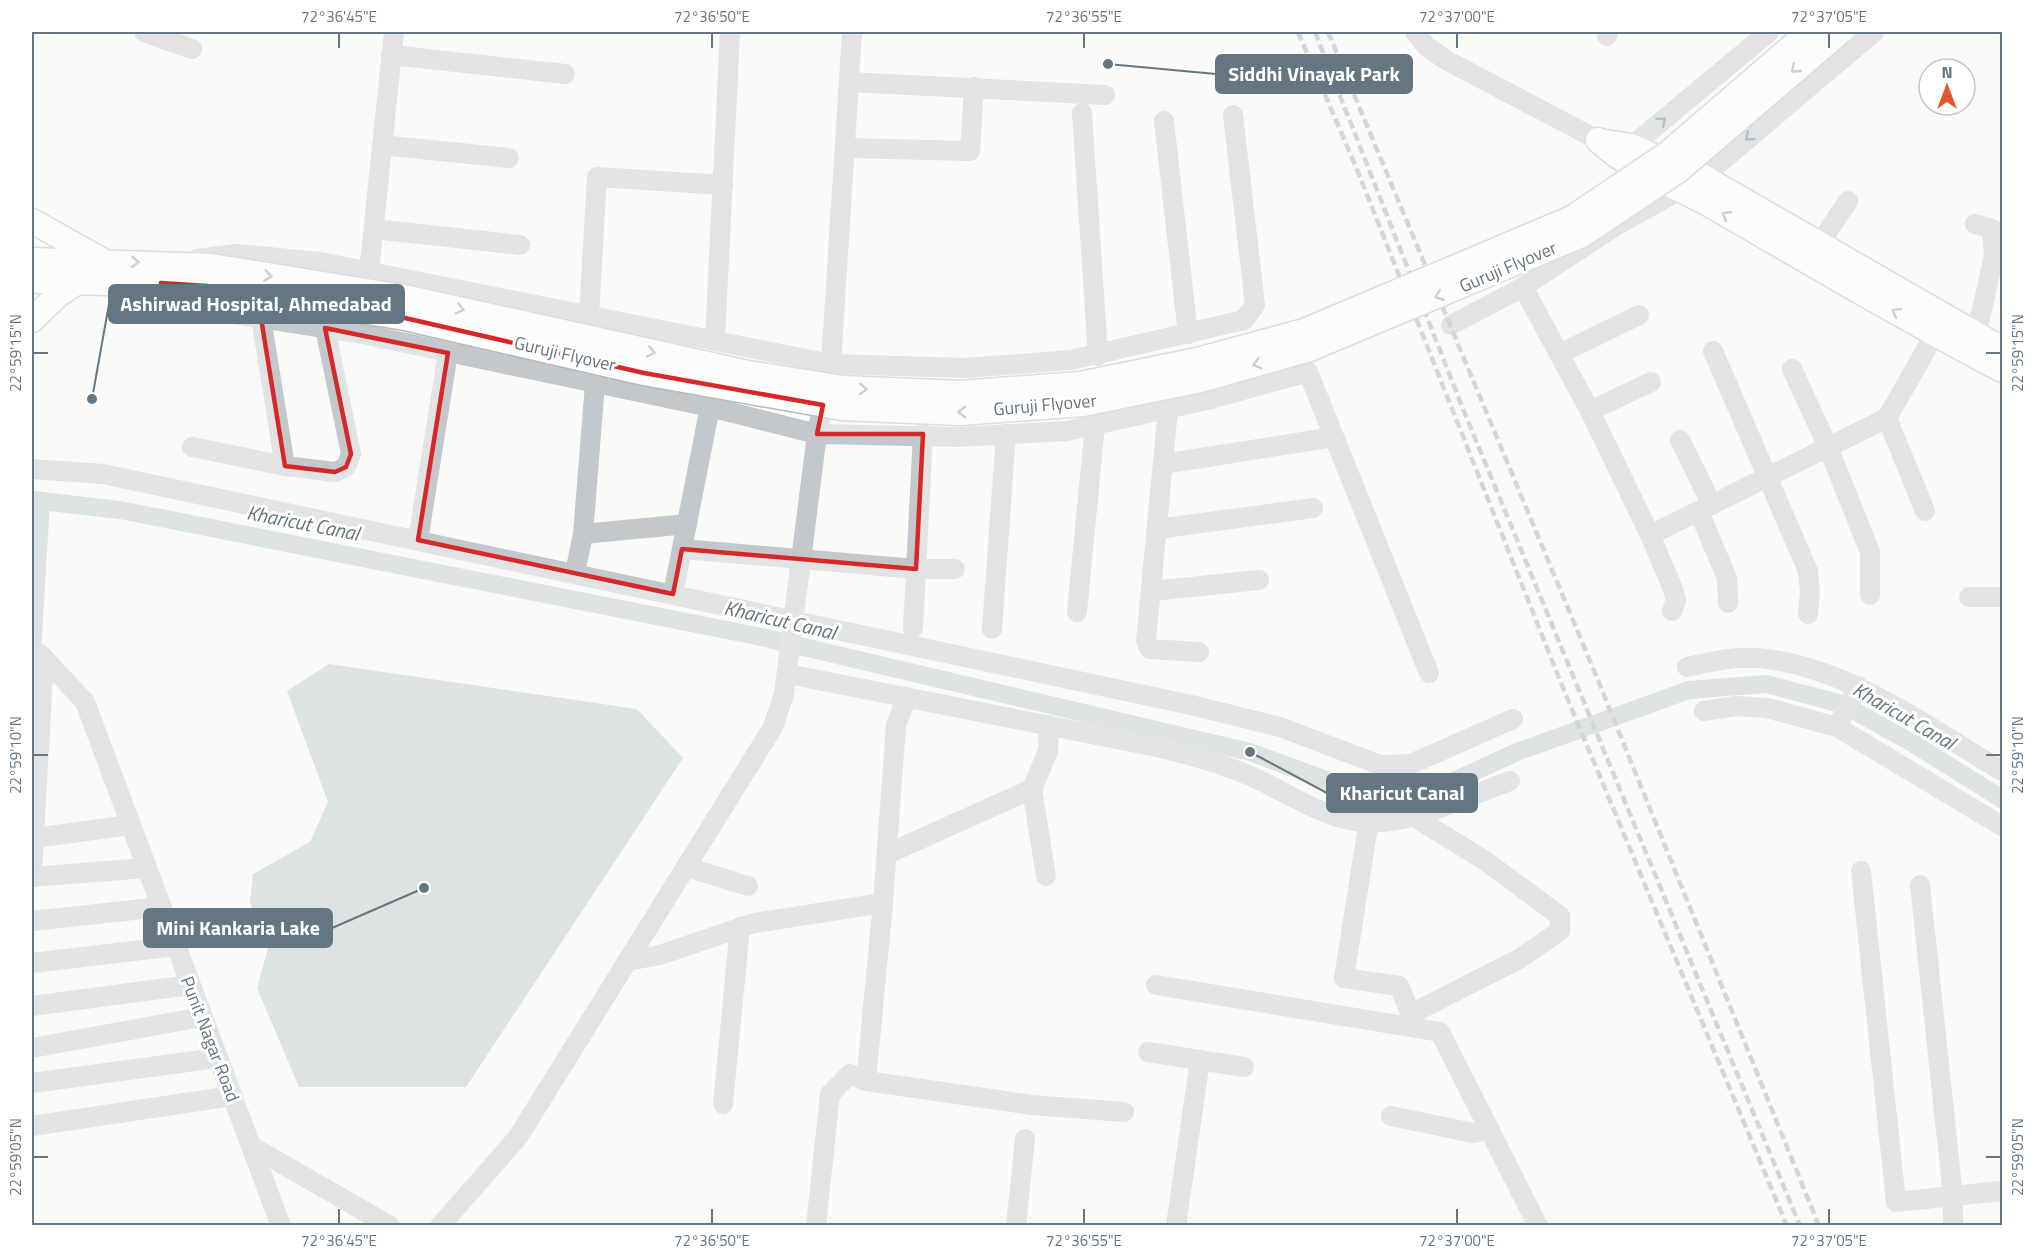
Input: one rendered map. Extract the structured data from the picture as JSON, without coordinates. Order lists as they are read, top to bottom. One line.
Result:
{"streets":{"main road":["Guruji Flyover"],"street":["Punit Nagar Road"]},"water":["Kharicut Canal"],"places":["Siddhi Vinayak Park","Ashirwad Hospital, Ahmedabad","Kharicut Canal","Mini Kankaria Lake"],"north":"top","coordinates":["72°36'45\"E","72°36'50\"E","72°36'55\"E","72°37'00\"E","72°37'05\"E","22°59'15\"N","22°59'10\"N","22°59'05\"N"]}
